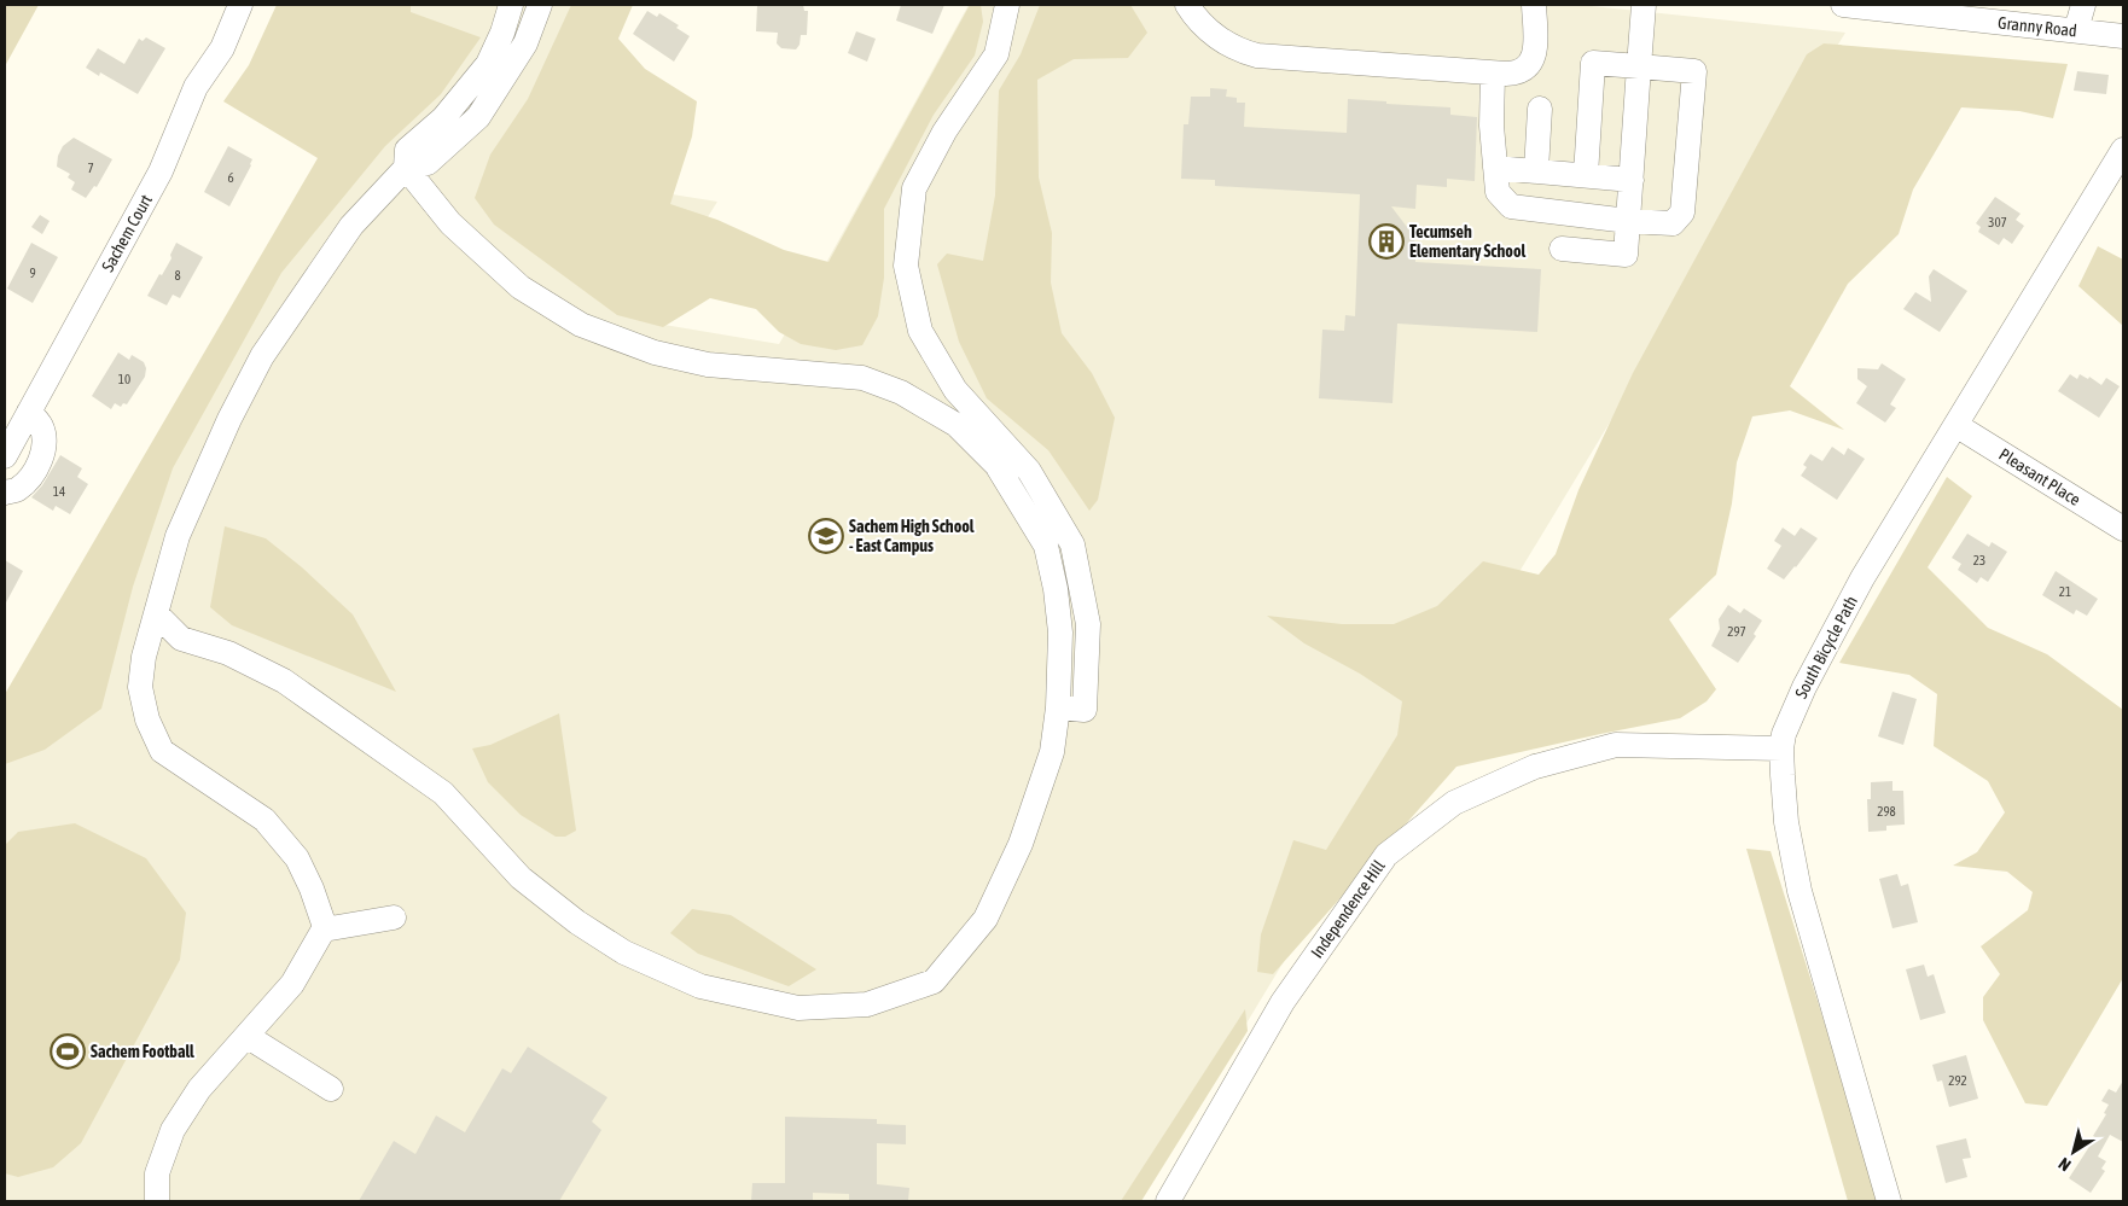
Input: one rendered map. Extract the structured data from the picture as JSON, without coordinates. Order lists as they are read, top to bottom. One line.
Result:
{"streets":{"street":["Granny Road","Sachem Court","Pleasant Place","South Bicycle Path","Independence Hill"]},"crossings":[["Pleasant Place","South Bicycle Path"],["South Bicycle Path","Independence Hill"]],"places":{"building":["Tecumseh Elementary School"],"school or university":["Sachem High School - East Campus"],"sports":["Sachem Football"]},"house_numbers":["7","6","307","9","8","10","14","23","21","297","298","292"],"north":"bottom left"}
